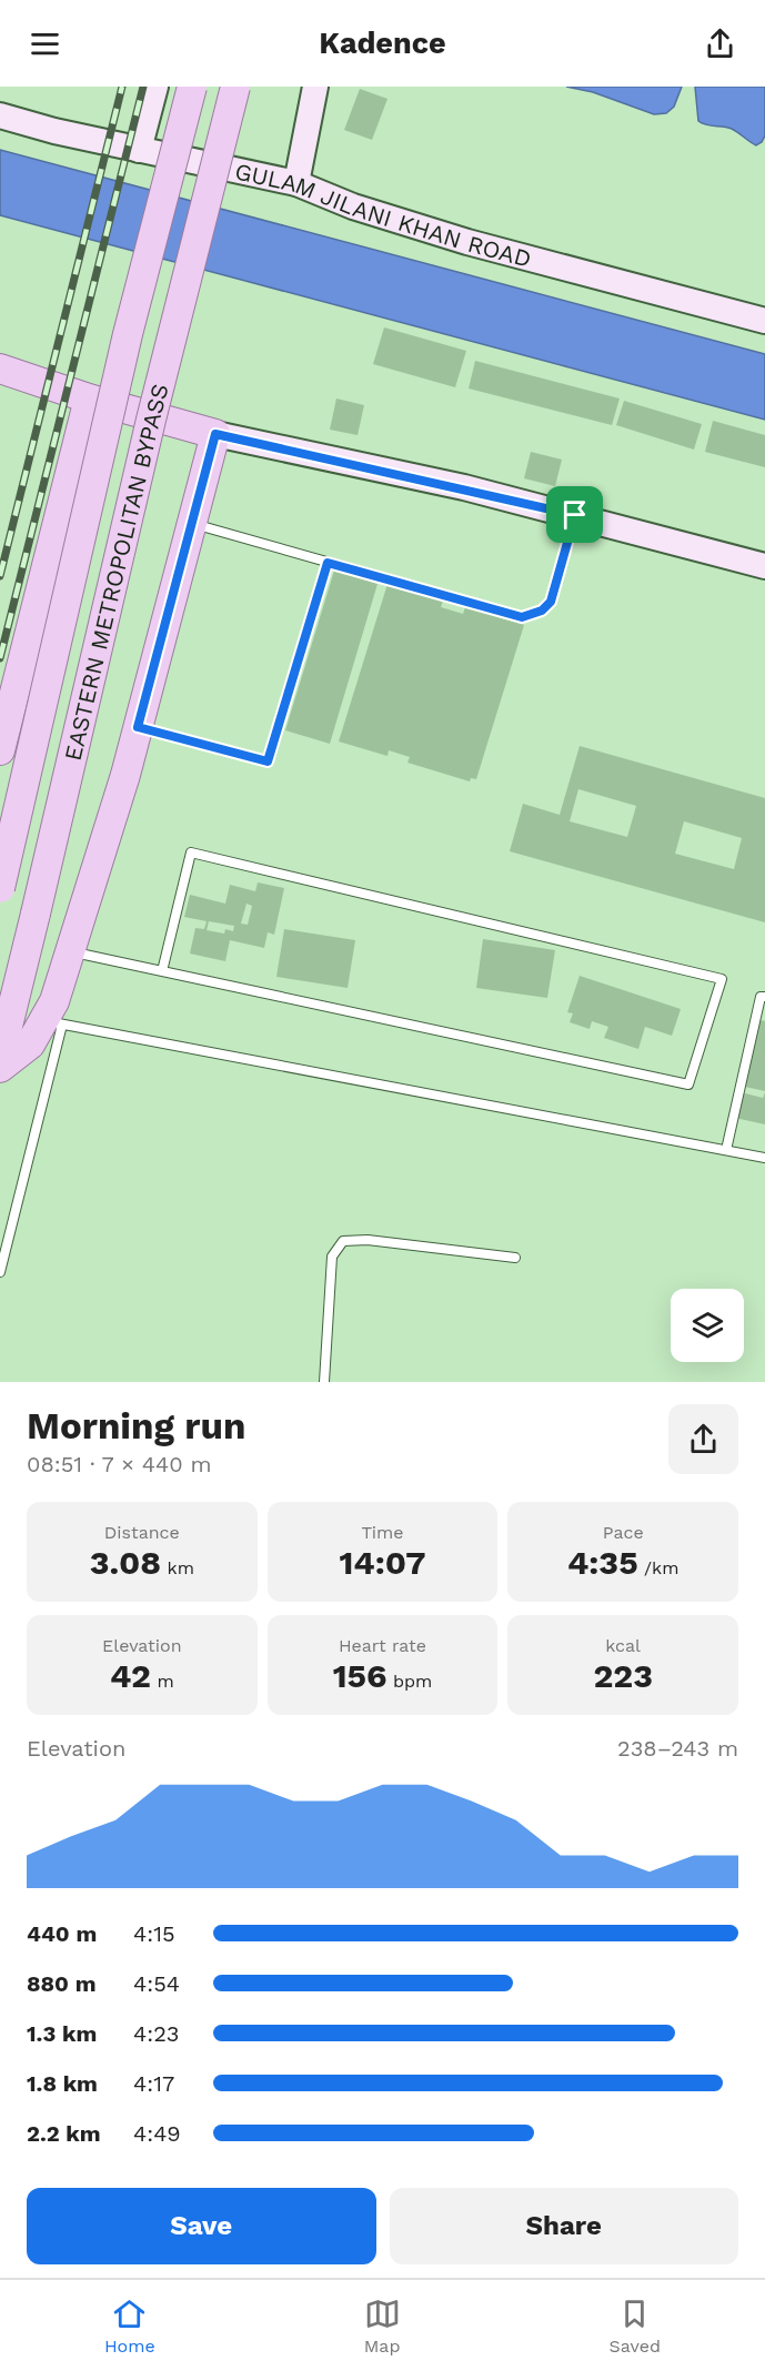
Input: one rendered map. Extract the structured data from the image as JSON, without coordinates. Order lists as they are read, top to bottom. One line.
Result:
{"streets":{"main road":["EASTERN METROPOLITAN BYPASS"],"street":["GULAM JILANI KHAN ROAD"]},"page":{"header":"Kadence","heading":["Morning run","08:51 · 7 × 440 m"],"stats":[["Distance","3.08 km"],["Time","14:07"],["Pace","4:35 /km"],["Elevation","42 m"],["Heart rate","156 bpm"],["kcal","223"]],"chart":["Elevation","238–243 m"],"list":[{"name":"440 m","note":"4:15"},{"name":"880 m","note":"4:54"},{"name":"1.3 km","note":"4:23"},{"name":"1.8 km","note":"4:17"},{"name":"2.2 km","note":"4:49"}],"buttons":["Save","Share"],"tabs":["Home","Map","Saved"]}}
